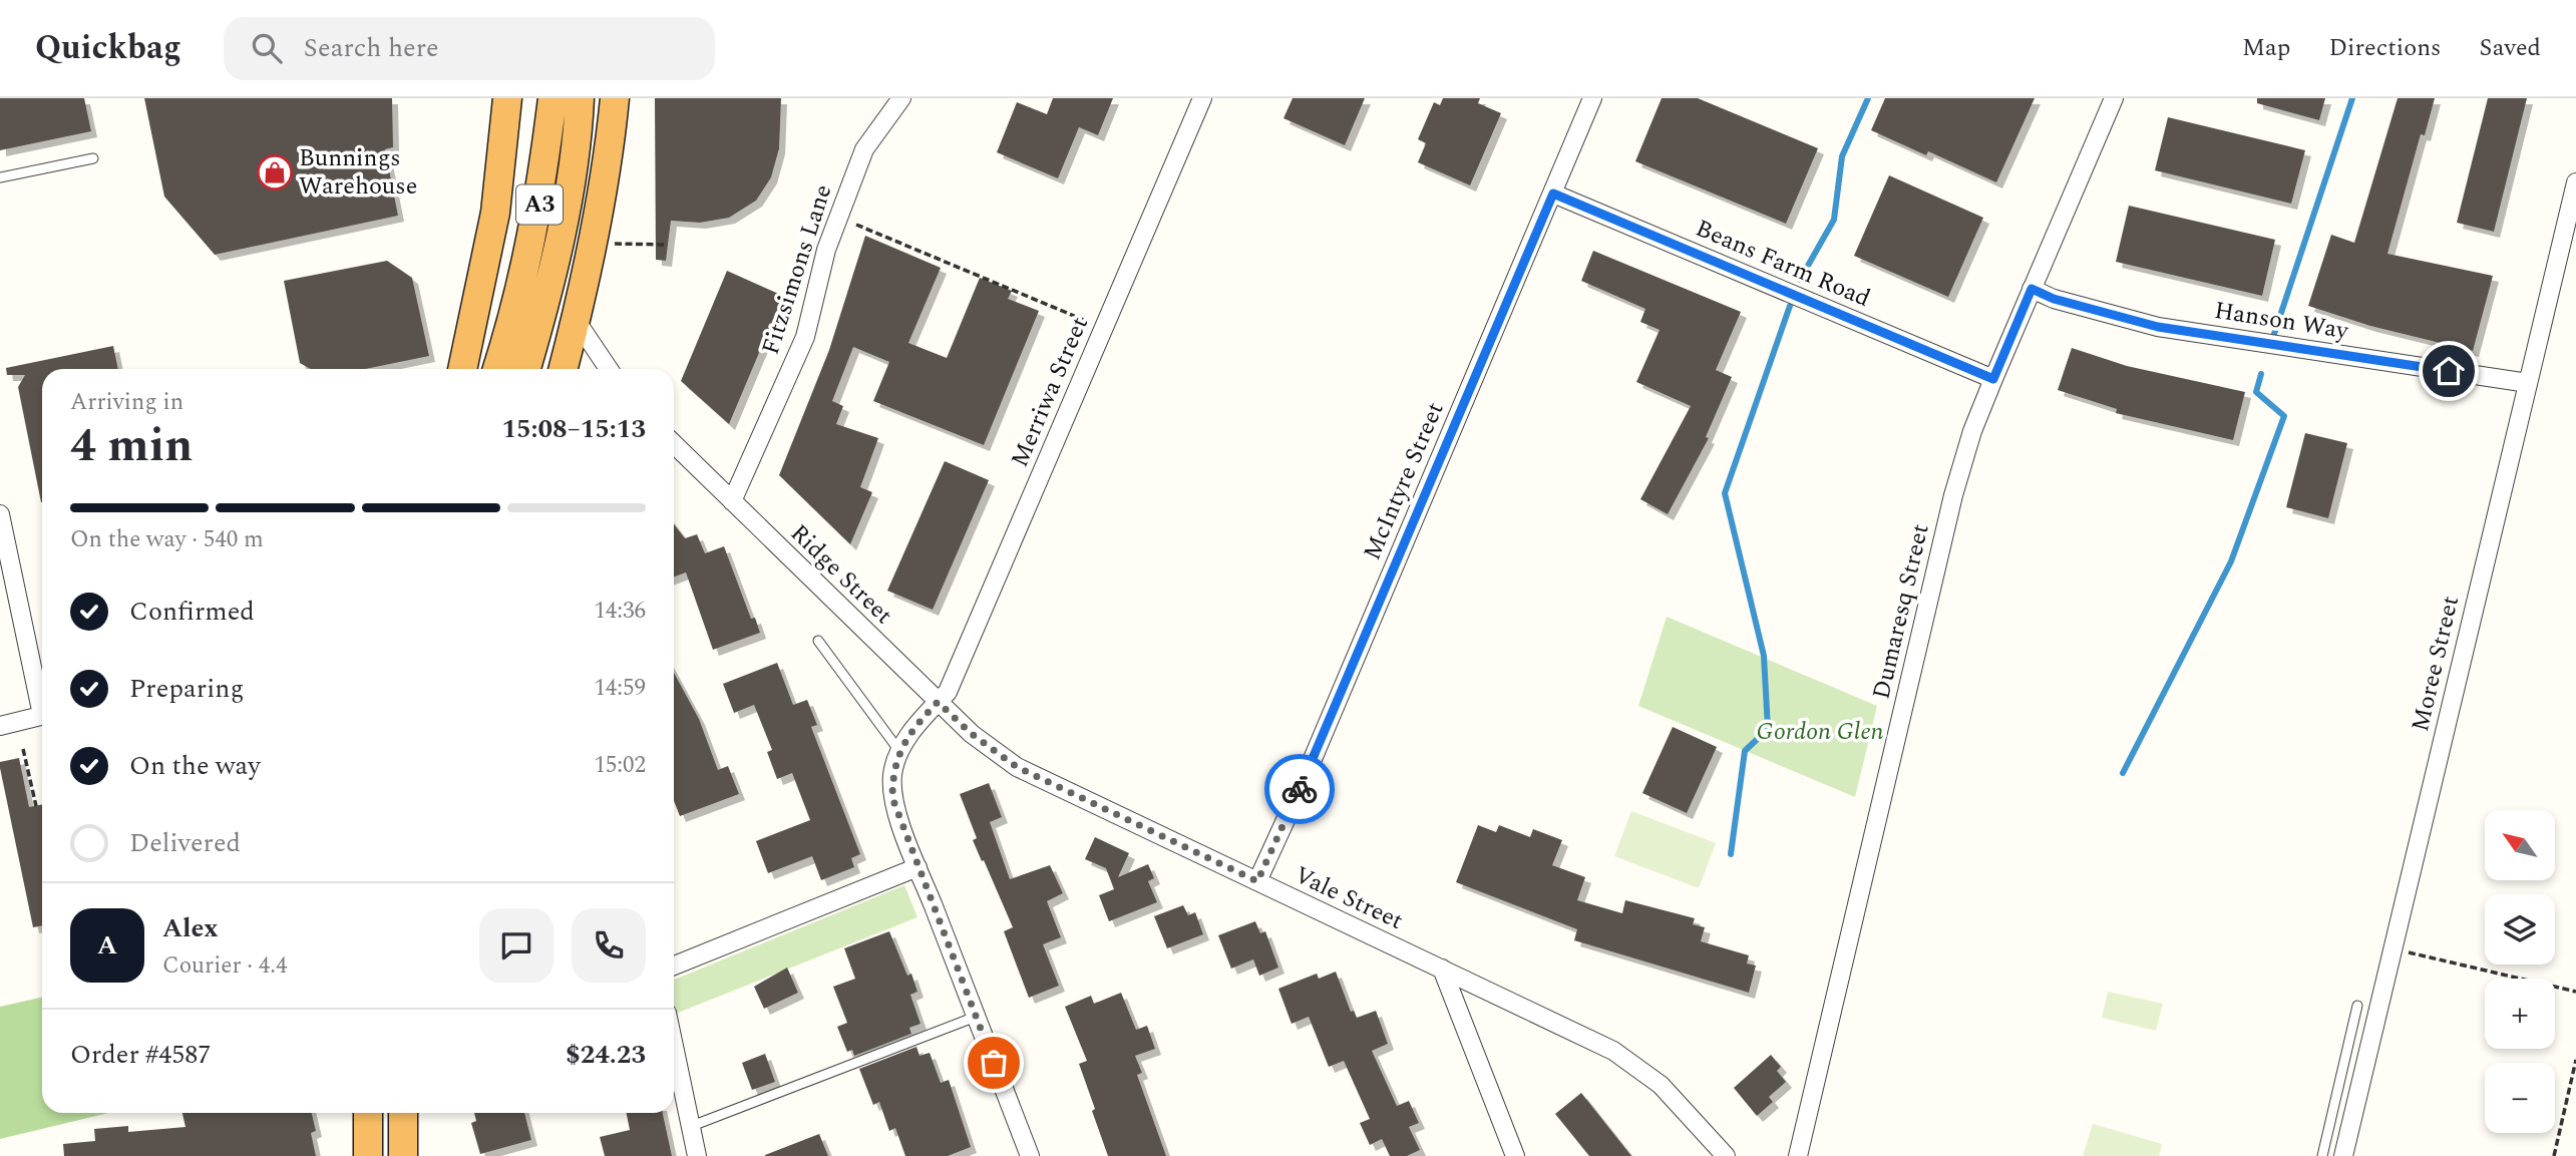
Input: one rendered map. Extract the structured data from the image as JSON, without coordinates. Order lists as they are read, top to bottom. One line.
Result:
{"streets":{"highway":["A3"],"street":["Beans Farm Road","Fitzsimons Lane","Hanson Way","Merriwa Street","McIntyre Street","Ridge Street","Dumaresq Street","Moree Street","Vale Street"]},"crossings":[["Beans Farm Road","McIntyre Street"],["Beans Farm Road","Dumaresq Street"],["Fitzsimons Lane","Ridge Street"],["Hanson Way","Dumaresq Street"],["Hanson Way","Moree Street"],["Merriwa Street","Ridge Street"],["Merriwa Street","Vale Street"],["McIntyre Street","Vale Street"],["Ridge Street","Vale Street"]],"parks":["Gordon Glen"],"places":{"shop":["Bunnings Warehouse"]},"north":"top left","page":{"header":"Quickbag","search":"Search here","nav":["Map","Directions","Saved"],"heading":["4 min","Arriving in","15:08–15:13"],"panel":["Alex","Courier · 4.4","Order #4587","$24.23"],"bar":"On the way · 540 m","list":[["Confirmed","14:36"],["Preparing","14:59"],["On the way","15:02"],"Delivered"],"map_buttons":["+","−"],"round":"A"}}
